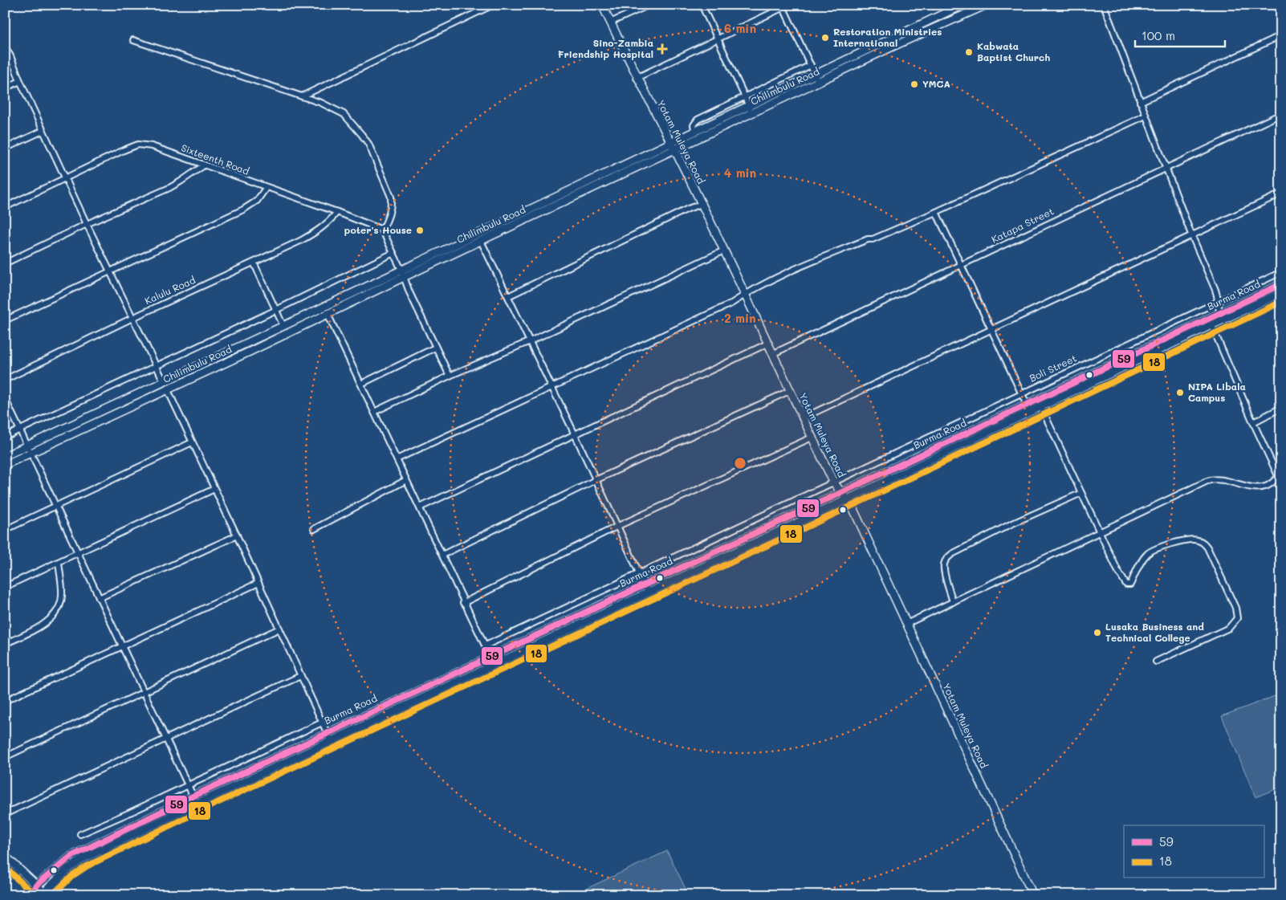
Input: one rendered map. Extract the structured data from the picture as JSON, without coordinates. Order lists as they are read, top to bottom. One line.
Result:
{"streets":{"main road":["Chilimbulu Road","Yotam Muleya Road","Burma Road"],"street":["Sixteenth Road","Katapa Street","Kalulu Road","Boli Street"]},"crossings":[["Chilimbulu Road","Yotam Muleya Road"],["Yotam Muleya Road","Katapa Street"],["Yotam Muleya Road","Burma Road"],["Yotam Muleya Road","Boli Street"],["Sixteenth Road","Kalulu Road"]],"places":{"other":["Restoration Ministries International","Kabwata Baptist Church","YMCA","poter's House","NIPA Libala Campus","Lusaka Business and Technical College"],"health":["Sino-Zambia Friendship Hospital"]},"lines":["transit line 59","transit line 18"],"legend":["59","18"],"scale_bar":"100 m","rings":["6 min","4 min","2 min"]}
